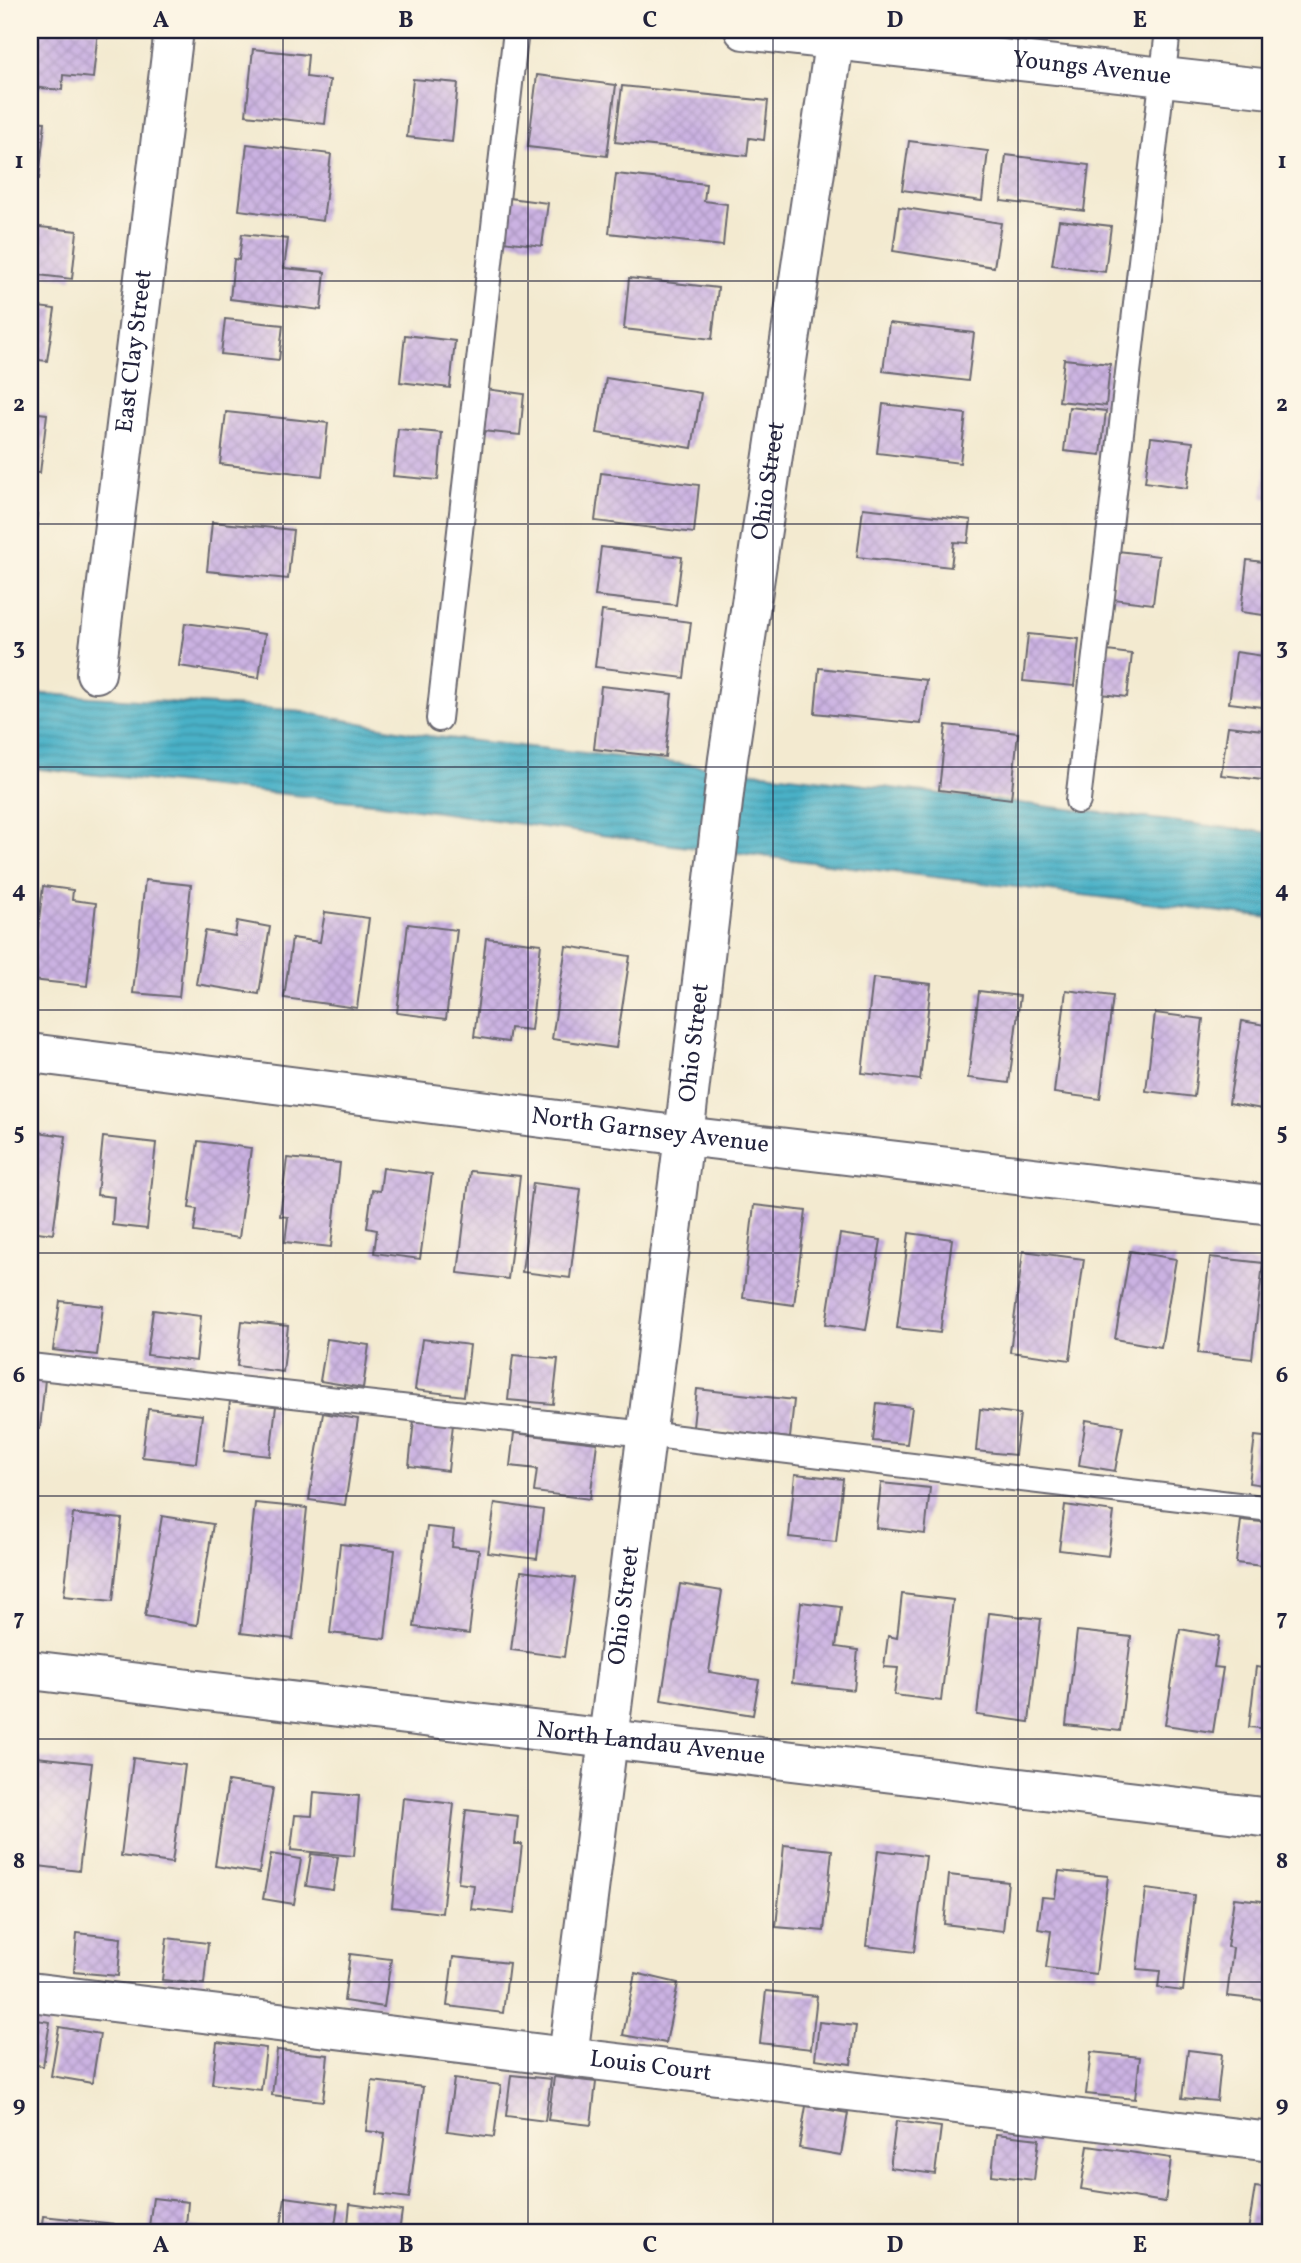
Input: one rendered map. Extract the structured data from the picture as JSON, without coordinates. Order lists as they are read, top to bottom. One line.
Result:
{"streets":{"street":["Youngs Avenue","East Clay Street","Ohio Street","North Garnsey Avenue","North Landau Avenue","Louis Court"]},"crossings":[["Youngs Avenue","Ohio Street"],["Ohio Street","North Garnsey Avenue"],["Ohio Street","North Landau Avenue"],["Ohio Street","Louis Court"]],"grid":{"columns":["A","B","C","D","E"],"rows":["1","2","3","4","5","6","7","8","9"]}}
